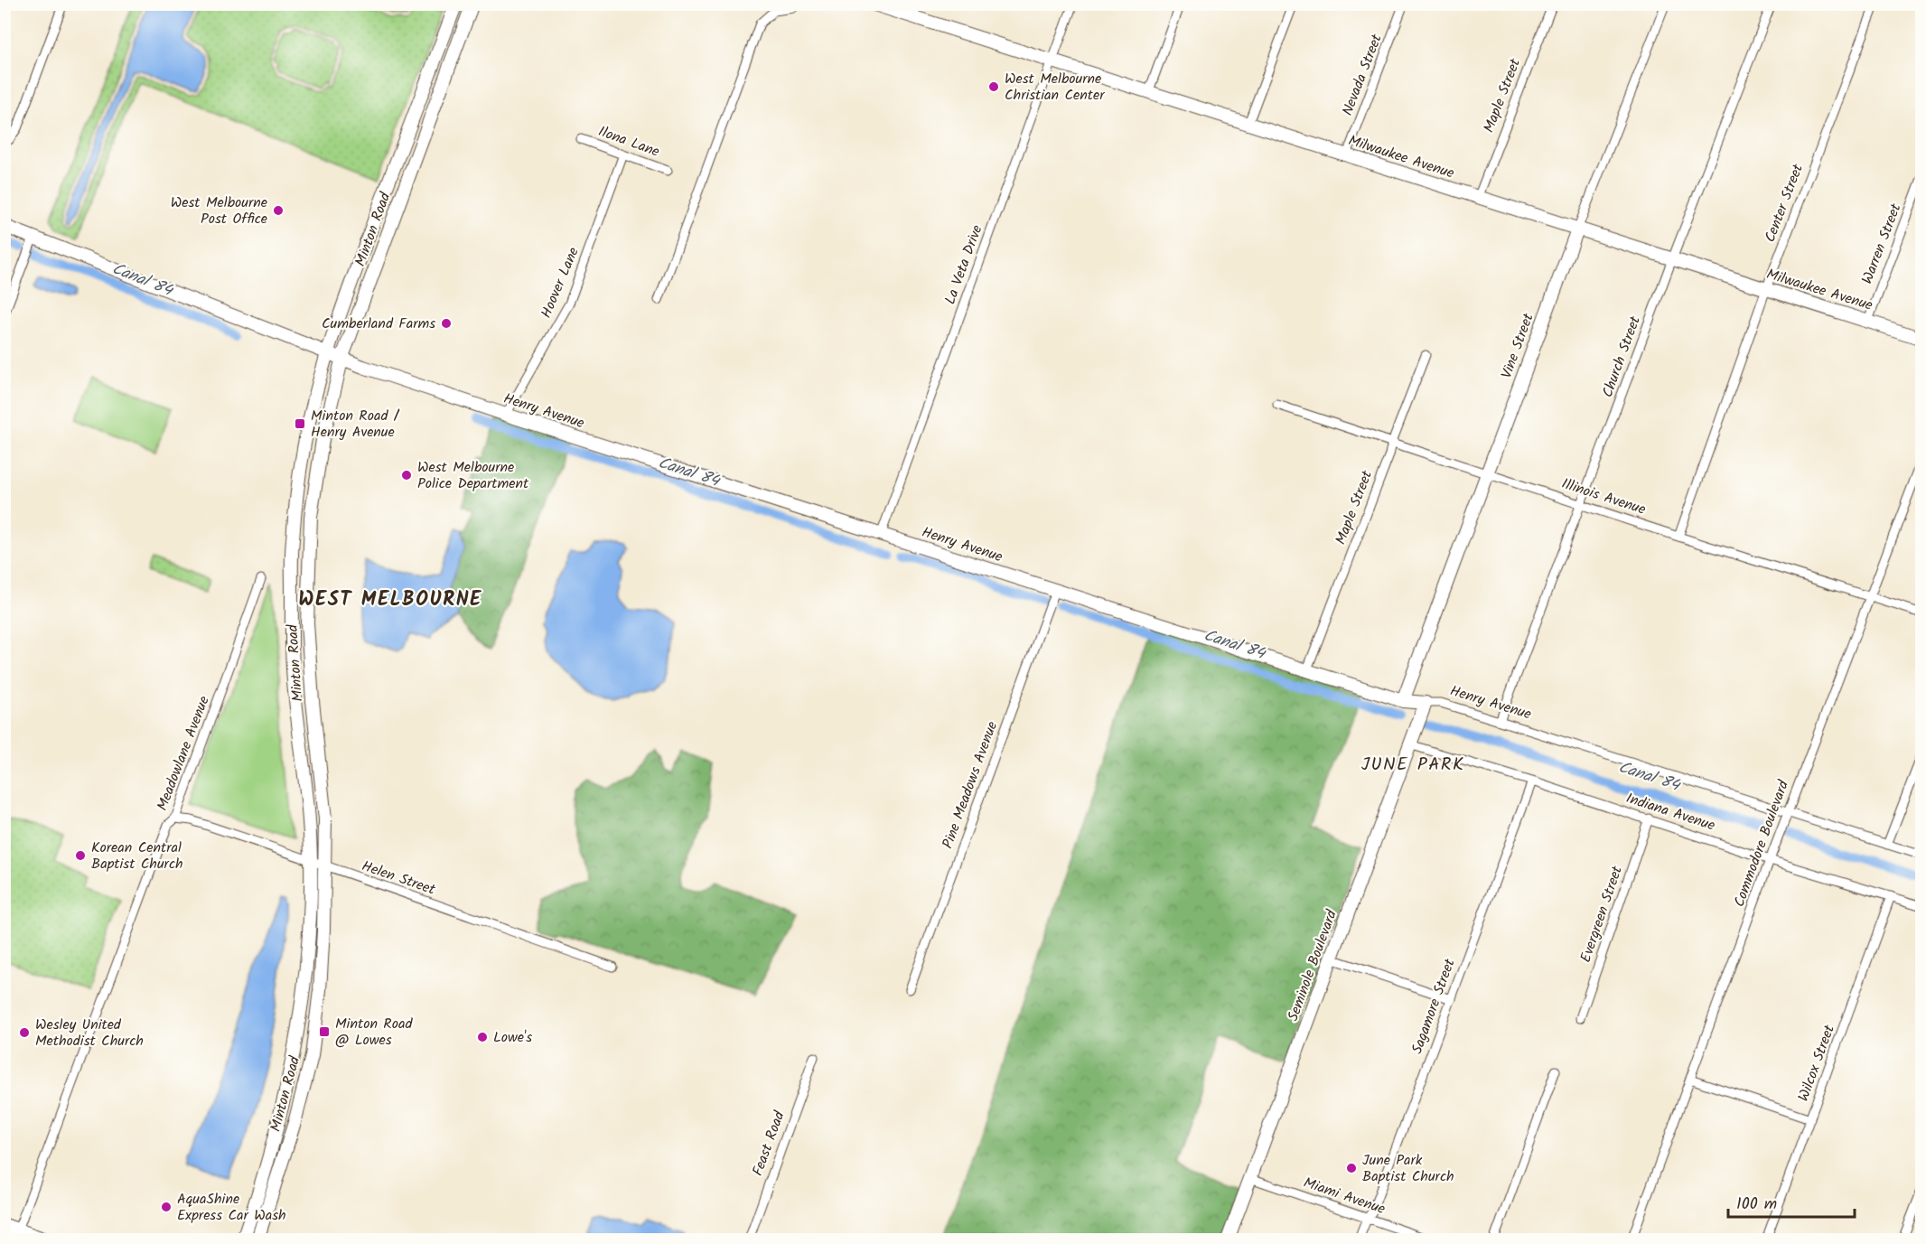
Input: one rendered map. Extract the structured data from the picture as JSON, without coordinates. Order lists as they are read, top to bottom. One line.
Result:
{"streets":{"street":["Nevada Street","Maple Street","Ilona Lane","Milwaukee Avenue","Center Street","Minton Road","Warren Street","La Veta Drive","Hoover Lane","Vine Street","Church Street","Henry Avenue","Illinois Avenue","Meadowlane Avenue","Pine Meadows Avenue","Indiana Avenue","Commodore Boulevard","Helen Street","Evergreen Street","Seminole Boulevard","Sagamore Street","Wilcox Street","Feast Road","Miami Avenue"]},"crossings":[["Nevada Street","Milwaukee Avenue"],["Maple Street","Milwaukee Avenue"],["Maple Street","Henry Avenue"],["Maple Street","Illinois Avenue"],["Ilona Lane","Hoover Lane"],["Milwaukee Avenue","Center Street"],["Milwaukee Avenue","Warren Street"],["Milwaukee Avenue","La Veta Drive"],["Milwaukee Avenue","Vine Street"],["Milwaukee Avenue","Church Street"],["Center Street","Illinois Avenue"],["Minton Road","Henry Avenue"],["Minton Road","Helen Street"],["La Veta Drive","Henry Avenue"],["Hoover Lane","Henry Avenue"],["Vine Street","Henry Avenue"],["Vine Street","Illinois Avenue"],["Church Street","Henry Avenue"],["Church Street","Illinois Avenue"],["Henry Avenue","Pine Meadows Avenue"],["Henry Avenue","Commodore Boulevard"],["Henry Avenue","Seminole Boulevard"],["Illinois Avenue","Commodore Boulevard"],["Meadowlane Avenue","Helen Street"],["Indiana Avenue","Commodore Boulevard"],["Indiana Avenue","Evergreen Street"],["Indiana Avenue","Seminole Boulevard"],["Indiana Avenue","Sagamore Street"],["Indiana Avenue","Wilcox Street"],["Seminole Boulevard","Miami Avenue"],["Sagamore Street","Miami Avenue"]],"districts":["WEST MELBOURNE","JUNE PARK"],"water":["Canal 84"],"places":{"other":["West Melbourne Christian Center","West Melbourne Post Office","Cumberland Farms","West Melbourne Police Department","Korean Central Baptist Church","Wesley United Methodist Church","Lowe's","June Park Baptist Church","AquaShine Express Car Wash"],"transit":["Minton Road / Henry Avenue","Minton Road @ Lowes"]},"scale_bar":"100 m"}
